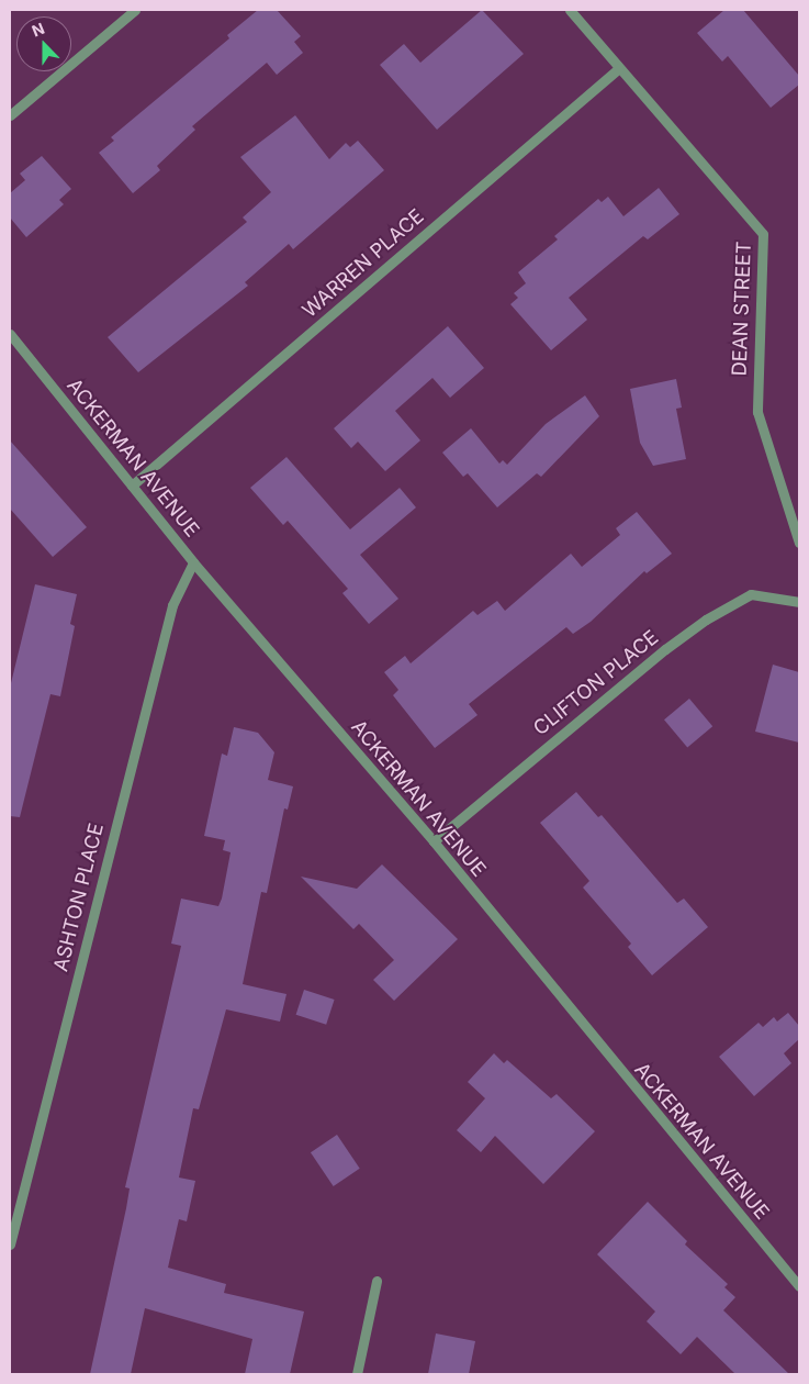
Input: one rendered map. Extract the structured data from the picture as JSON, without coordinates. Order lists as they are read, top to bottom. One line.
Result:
{"streets":{"street":["WARREN PLACE","DEAN STREET","ACKERMAN AVENUE","CLIFTON PLACE","ASHTON PLACE"]},"crossings":[["WARREN PLACE","DEAN STREET"],["WARREN PLACE","ACKERMAN AVENUE"],["ACKERMAN AVENUE","CLIFTON PLACE"],["ACKERMAN AVENUE","ASHTON PLACE"]],"north":"top"}
